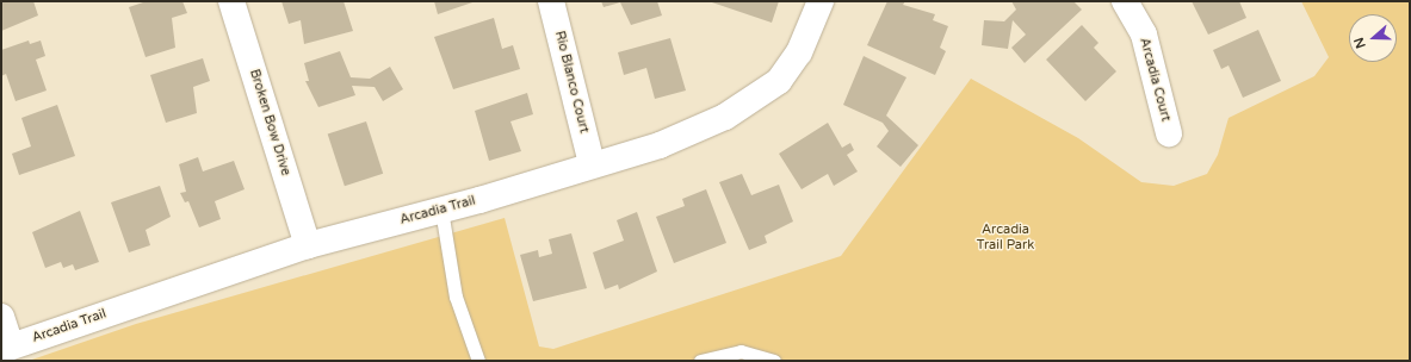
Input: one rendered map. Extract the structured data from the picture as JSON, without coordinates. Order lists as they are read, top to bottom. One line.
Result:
{"streets":{"street":["Arcadia Court","Rio Blanco Court","Broken Bow Drive","Arcadia Trail"]},"crossings":[["Rio Blanco Court","Arcadia Trail"],["Broken Bow Drive","Arcadia Trail"]],"parks":["Arcadia Trail Park"],"north":"left"}
